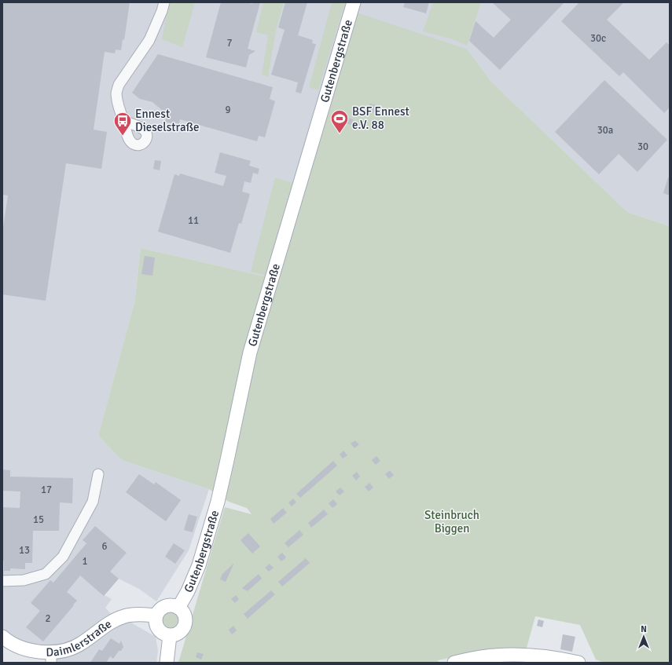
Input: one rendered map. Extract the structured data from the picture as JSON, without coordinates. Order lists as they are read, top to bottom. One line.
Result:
{"streets":{"main road":["Gutenbergstraße","Daimlerstraße"]},"crossings":[["Gutenbergstraße","Daimlerstraße"]],"parks":["Steinbruch Biggen"],"places":{"sports":["BSF Ennest e.V. 88"],"bus stop":["Ennest Dieselstraße"]},"house_numbers":["30c","7","9","30a","30","11","17","15","6","13","1","2"],"north":"top"}
